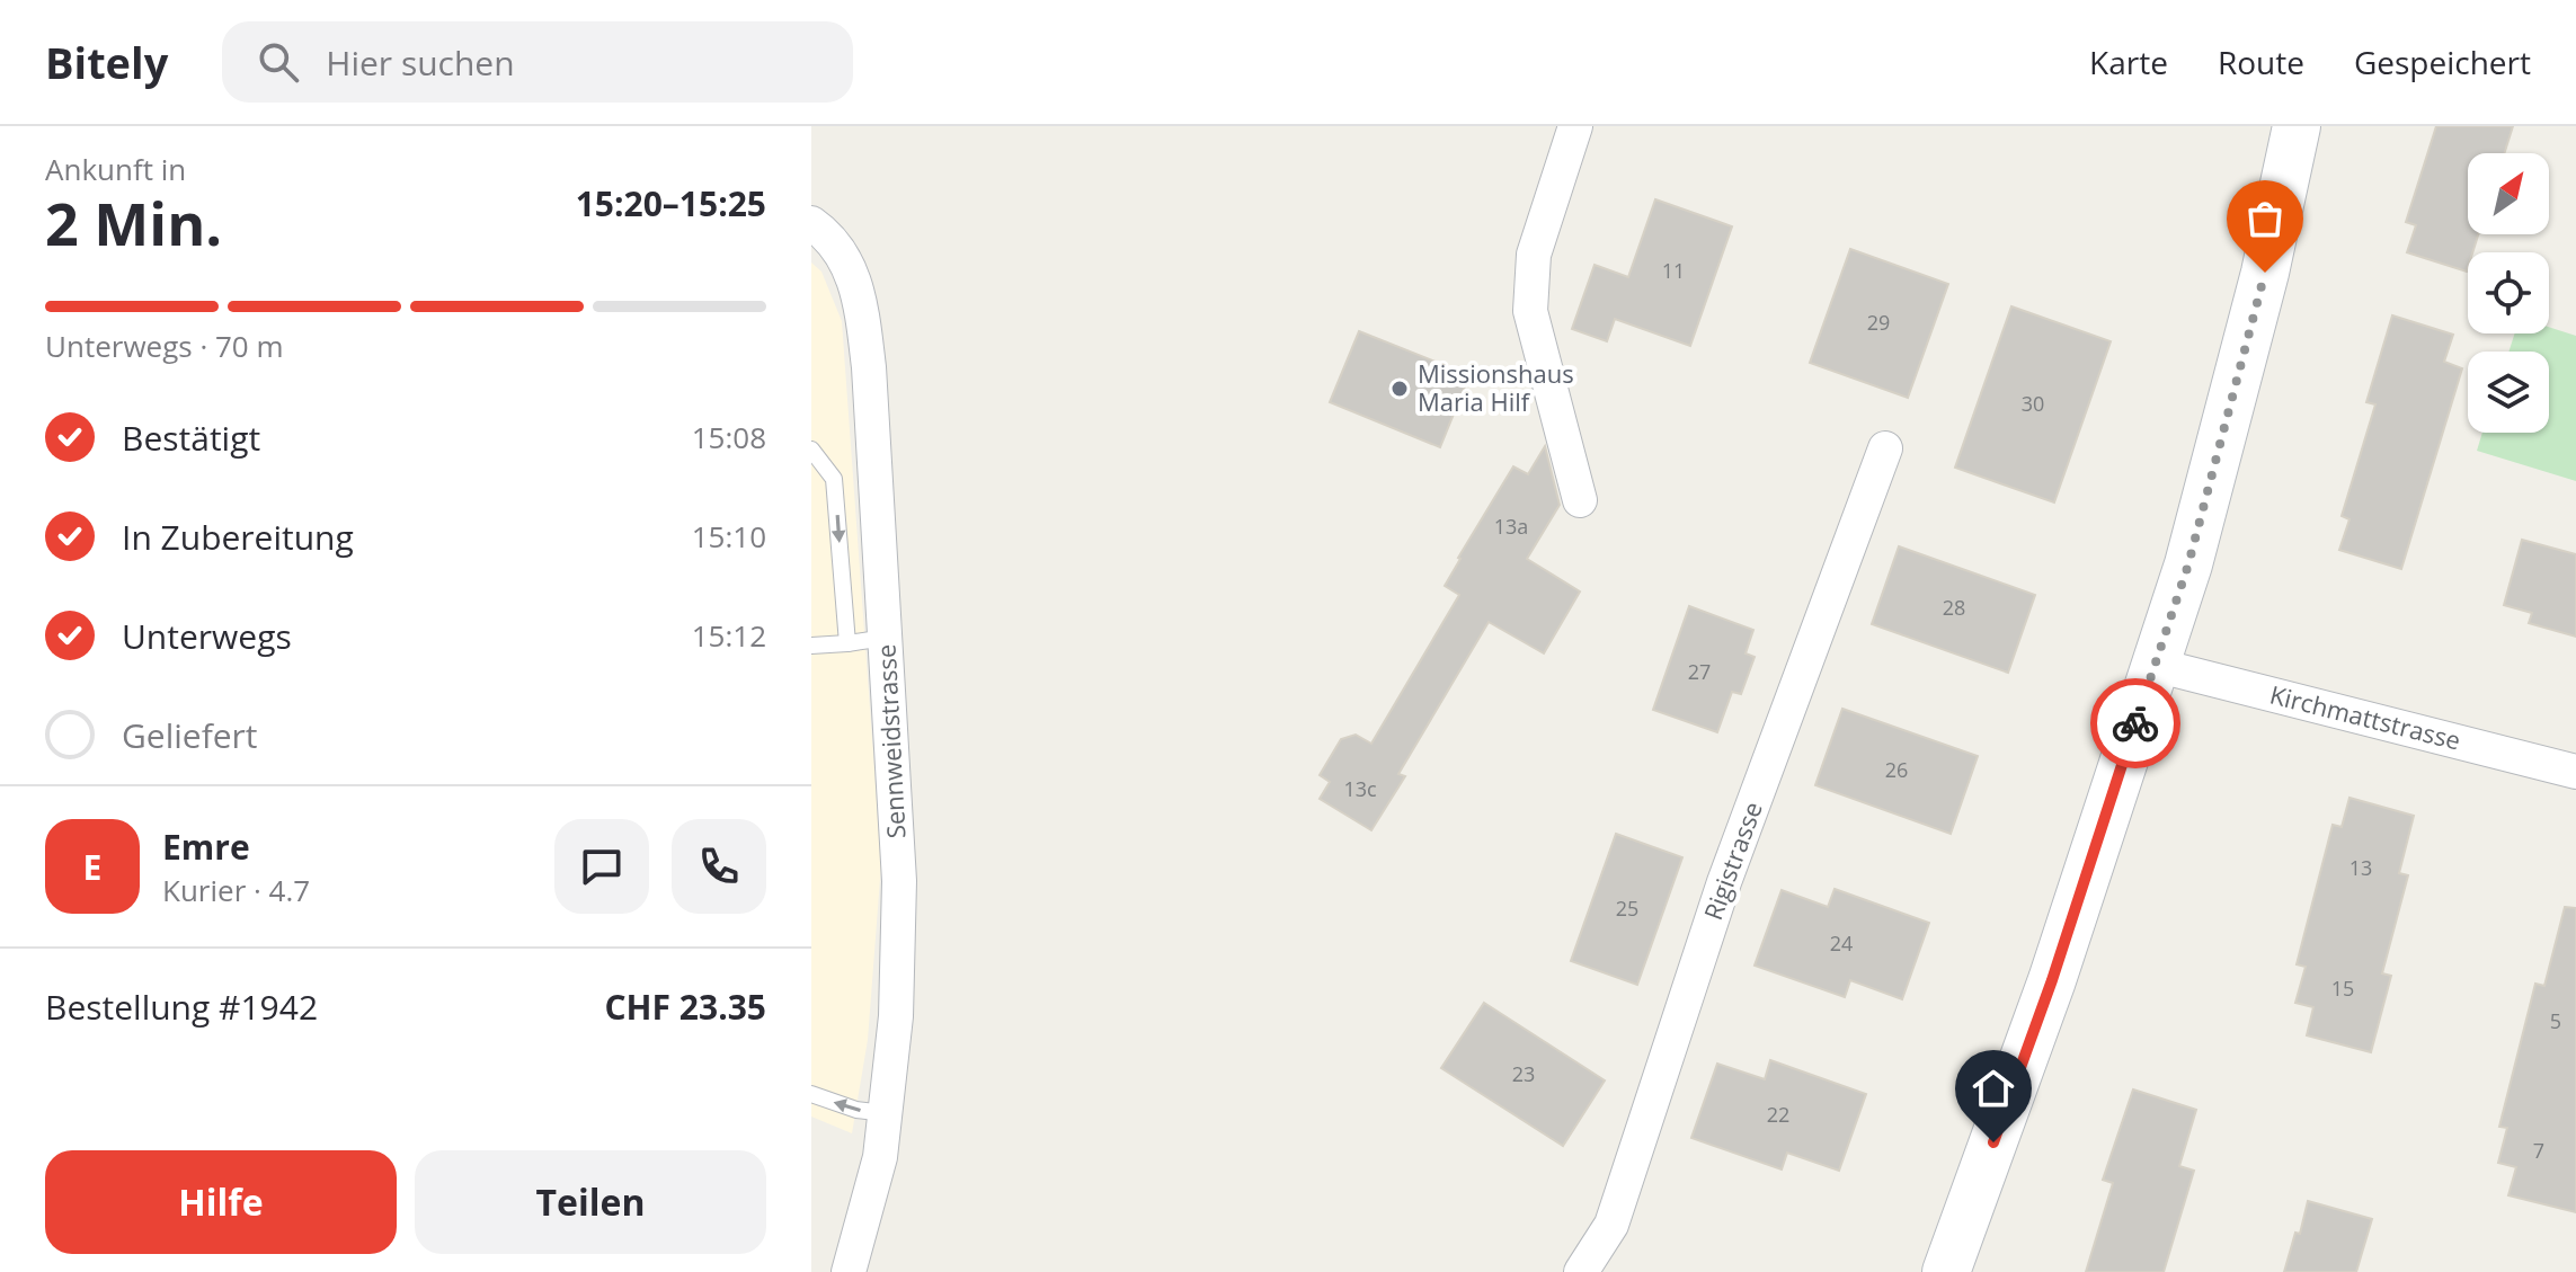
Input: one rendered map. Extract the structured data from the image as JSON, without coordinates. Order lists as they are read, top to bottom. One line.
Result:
{"streets":{"street":["Kirchmattstrasse","Sennweidstrasse","Rigistrasse"]},"places":["Missionshaus Maria Hilf"],"house_numbers":["11","29","30","13a","28","27","26","13c","13","25","24","15","5","23","22","7"],"north":"top right","page":{"header":"Bitely","search":"Hier suchen","nav":["Karte","Route","Gespeichert"],"heading":["2 Min.","Ankunft in","15:20–15:25"],"panel":["Emre","Kurier · 4.7","Bestellung #1942","CHF 23.35"],"bar":"Unterwegs · 70 m","list":[["Bestätigt","15:08"],["In Zubereitung","15:10"],["Unterwegs","15:12"],"Geliefert"],"round":"E","buttons":["Hilfe","Teilen"]}}
